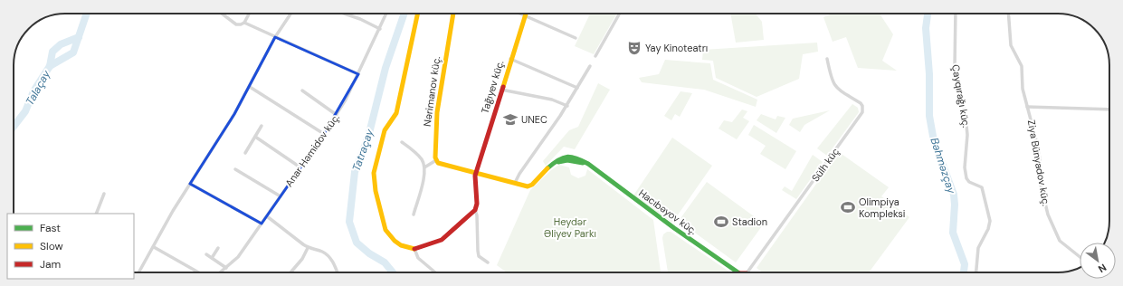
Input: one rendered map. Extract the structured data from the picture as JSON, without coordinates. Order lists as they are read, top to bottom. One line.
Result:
{"streets":{"street":["Tağıyev küç.","Nərimanov küç.","Çayqırağı küç.","Anar Həmidov küç.","Ziya Bünyadov küç.","Sülh küç","Hacıbəyov küç."]},"water":["Talaçay","Tatraçay","Bəhməzçay"],"parks":["Heydər Əliyev Parkı"],"places":{"theatre":["Yay Kinoteatrı"],"school or university":["UNEC"],"sports":["Olimpiya Kompleksi","Stadion"]},"legend":["Fast","Slow","Jam"],"north":"bottom right"}
